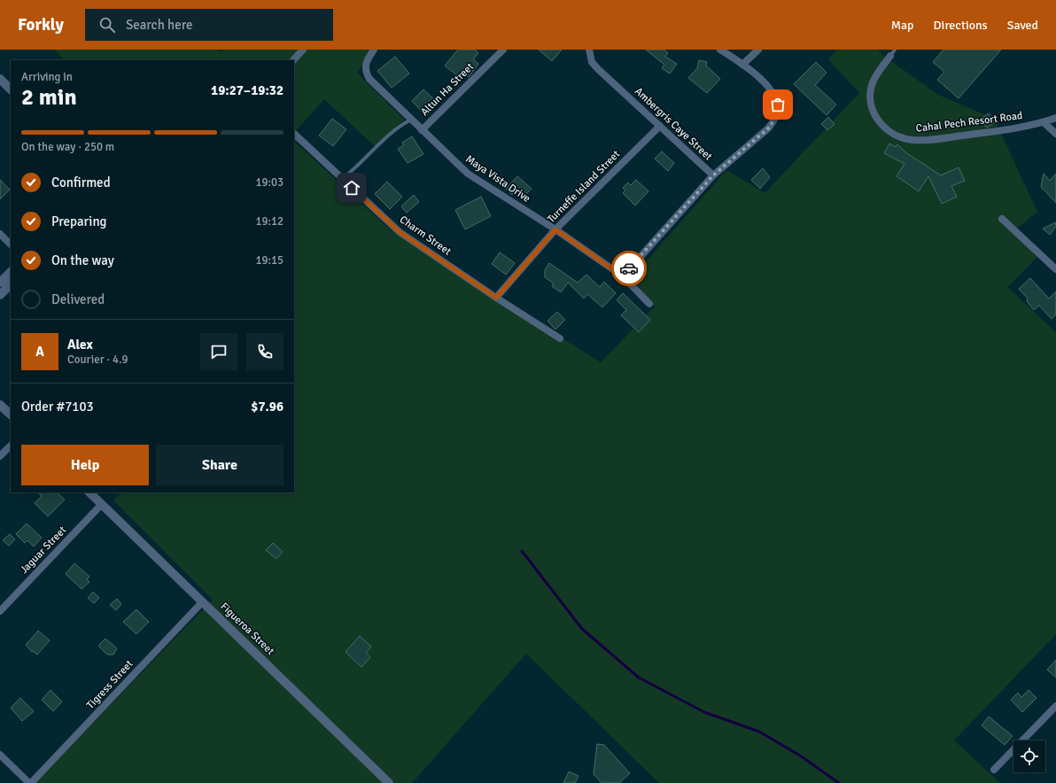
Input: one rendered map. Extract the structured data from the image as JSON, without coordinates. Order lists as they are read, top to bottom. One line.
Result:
{"streets":{"street":["Altun Ha Street","Cahal Pech Resort Road","Ambergris Caye Street","Maya Vista Drive","Turneffe Island Street","Charm Street","Jaguar Street","Figueroa Street","Tigress Street"]},"crossings":[["Altun Ha Street","Maya Vista Drive"],["Ambergris Caye Street","Maya Vista Drive"],["Ambergris Caye Street","Turneffe Island Street"],["Maya Vista Drive","Turneffe Island Street"],["Turneffe Island Street","Charm Street"],["Jaguar Street","Figueroa Street"],["Figueroa Street","Tigress Street"]],"page":{"header":"Forkly","search":"Search here","nav":["Map","Directions","Saved"],"heading":["2 min","Arriving in","19:27–19:32"],"panel":["Alex","Courier · 4.9","Order #7103","$7.96"],"bar":"On the way · 250 m","list":[["Confirmed","19:03"],["Preparing","19:12"],["On the way","19:15"],"Delivered"],"round":"A","buttons":["Help","Share"]}}
